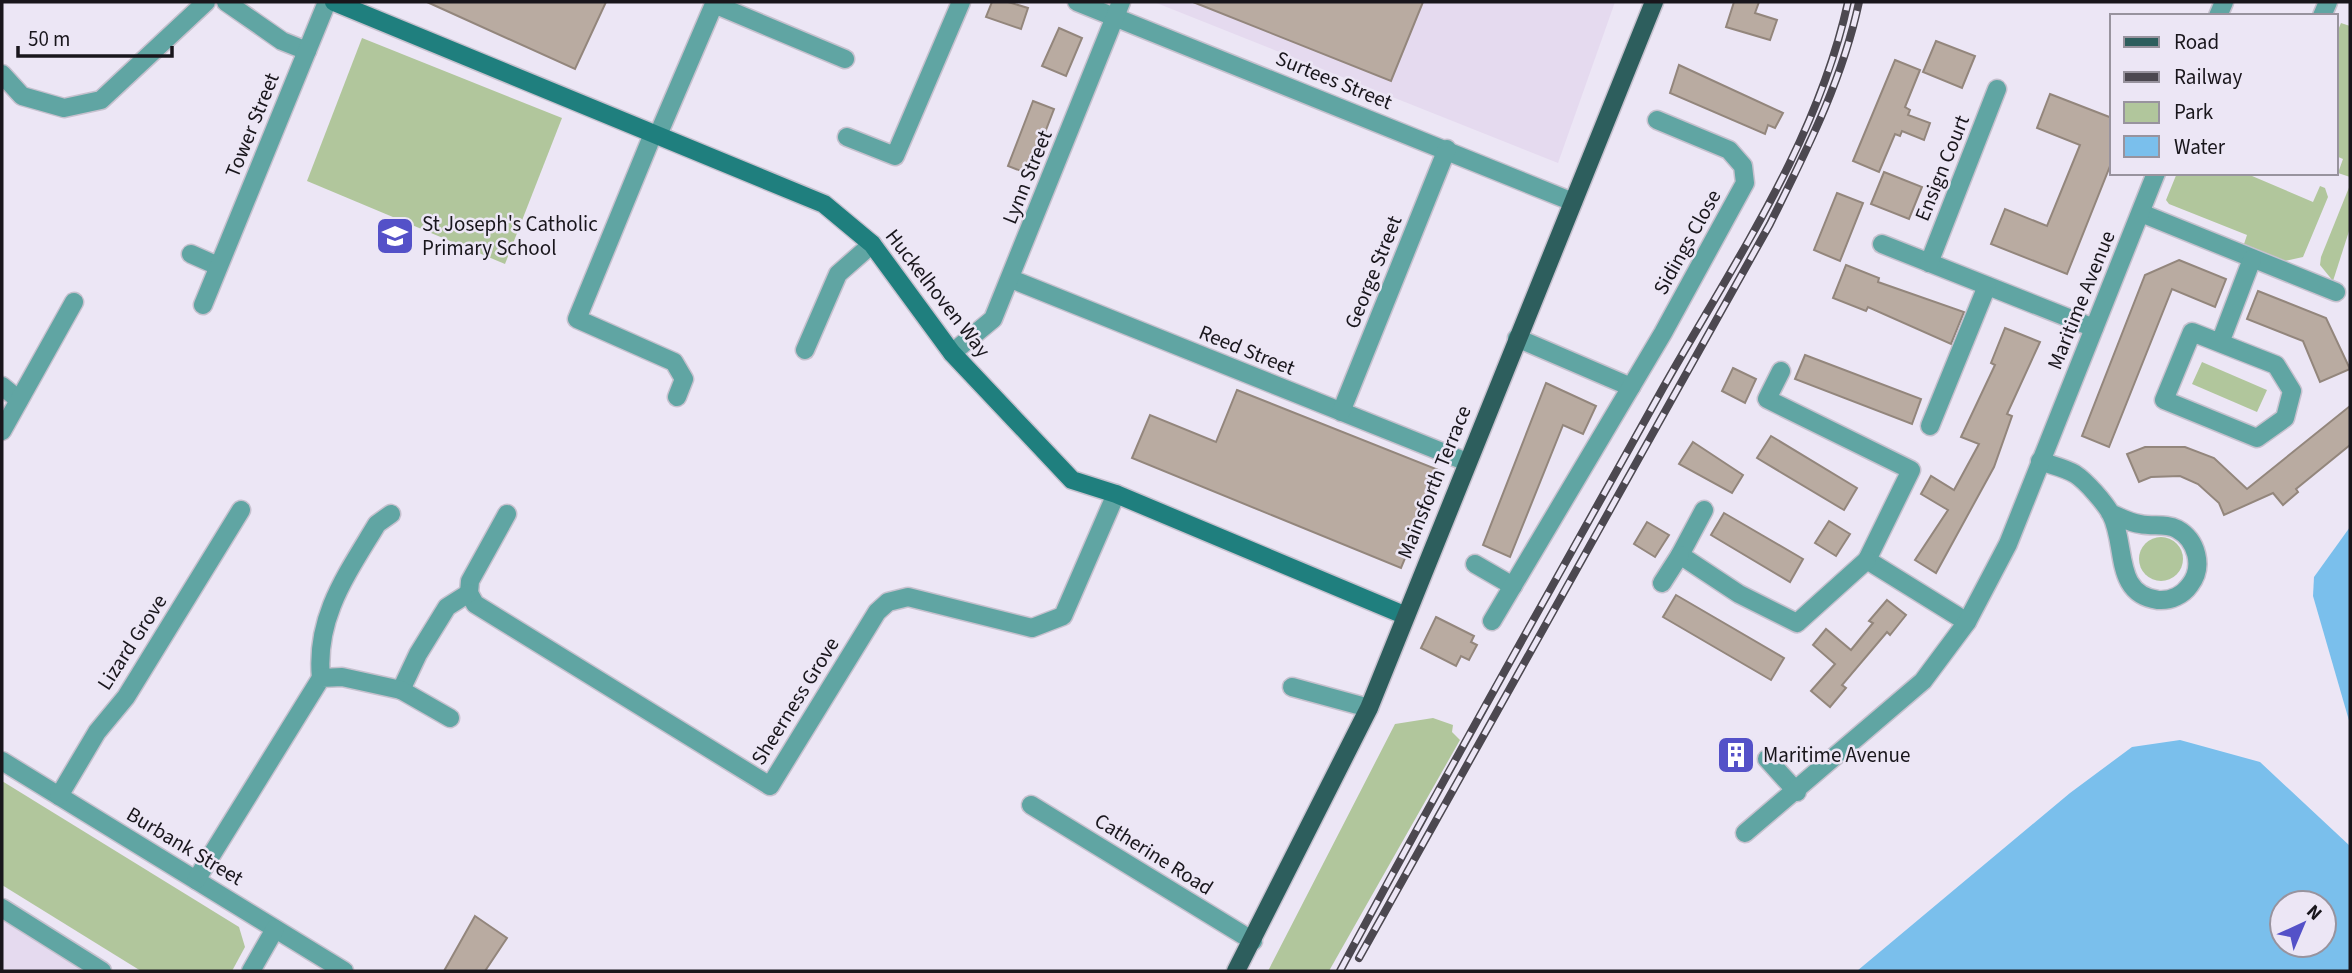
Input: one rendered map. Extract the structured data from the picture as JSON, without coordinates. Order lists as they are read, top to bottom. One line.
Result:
{"streets":{"main road":["Mainsforth Terrace"],"street":["Surtees Street","Tower Street","Ensign Court","Lynn Street","Sidings Close","George Street","Huckelhoven Way","Maritime Avenue","Reed Street","Lizard Grove","Sheerness Grove","Burbank Street","Catherine Road"]},"crossings":[["Surtees Street","Lynn Street"],["Surtees Street","George Street"],["Surtees Street","Mainsforth Terrace"],["Lynn Street","Huckelhoven Way"],["Lynn Street","Reed Street"],["George Street","Reed Street"],["Huckelhoven Way","Mainsforth Terrace"],["Huckelhoven Way","Sheerness Grove"],["Reed Street","Mainsforth Terrace"],["Mainsforth Terrace","Catherine Road"],["Lizard Grove","Burbank Street"]],"places":{"school or university":["St Joseph's Catholic Primary School"],"building":["Maritime Avenue"]},"legend":["Road","Railway","Park","Water"],"scale_bar":"50 m","north":"top right"}
